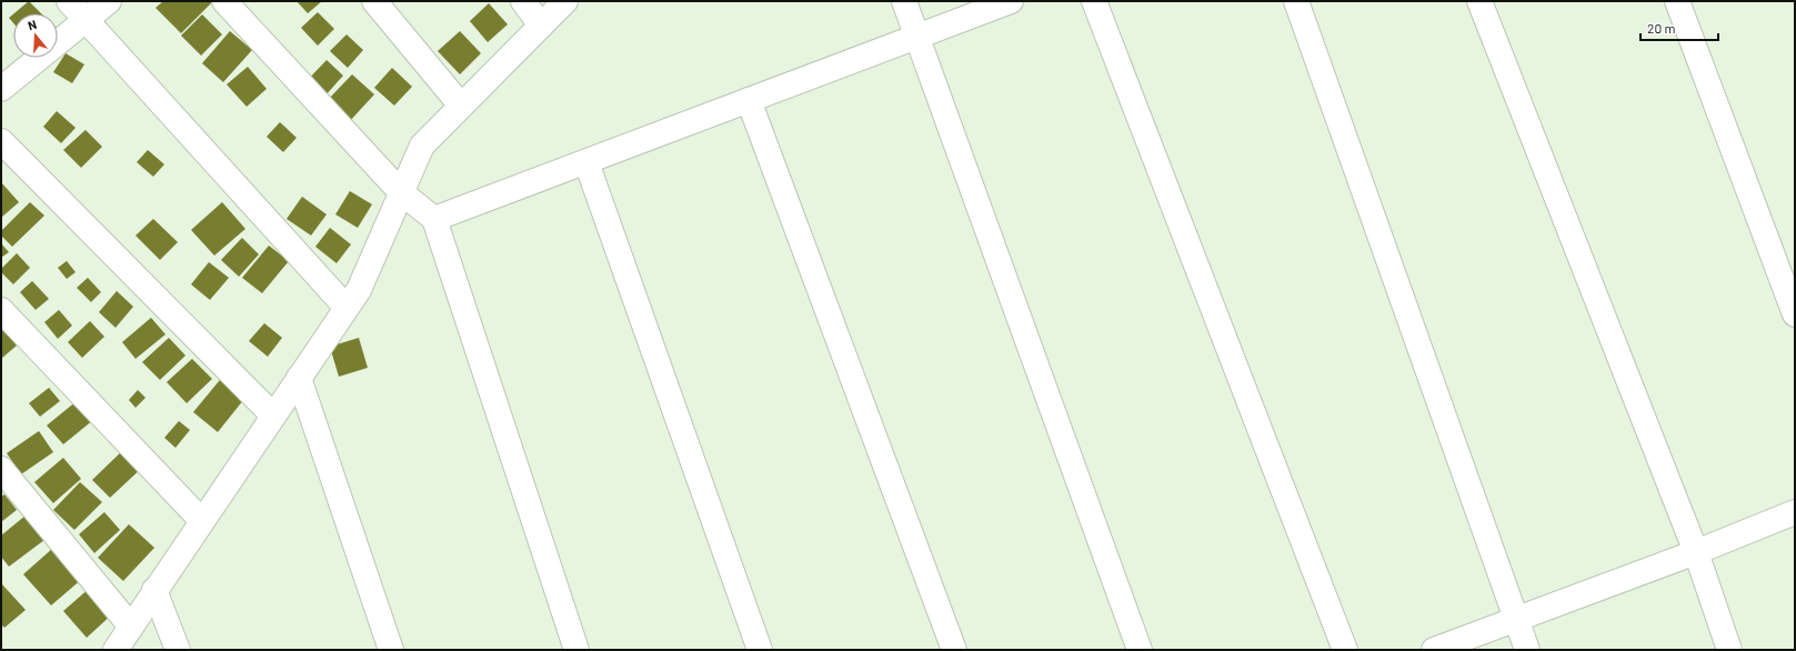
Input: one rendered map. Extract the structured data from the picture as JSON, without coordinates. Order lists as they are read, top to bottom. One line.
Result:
{"scale_bar":"20 m","north":"top"}
